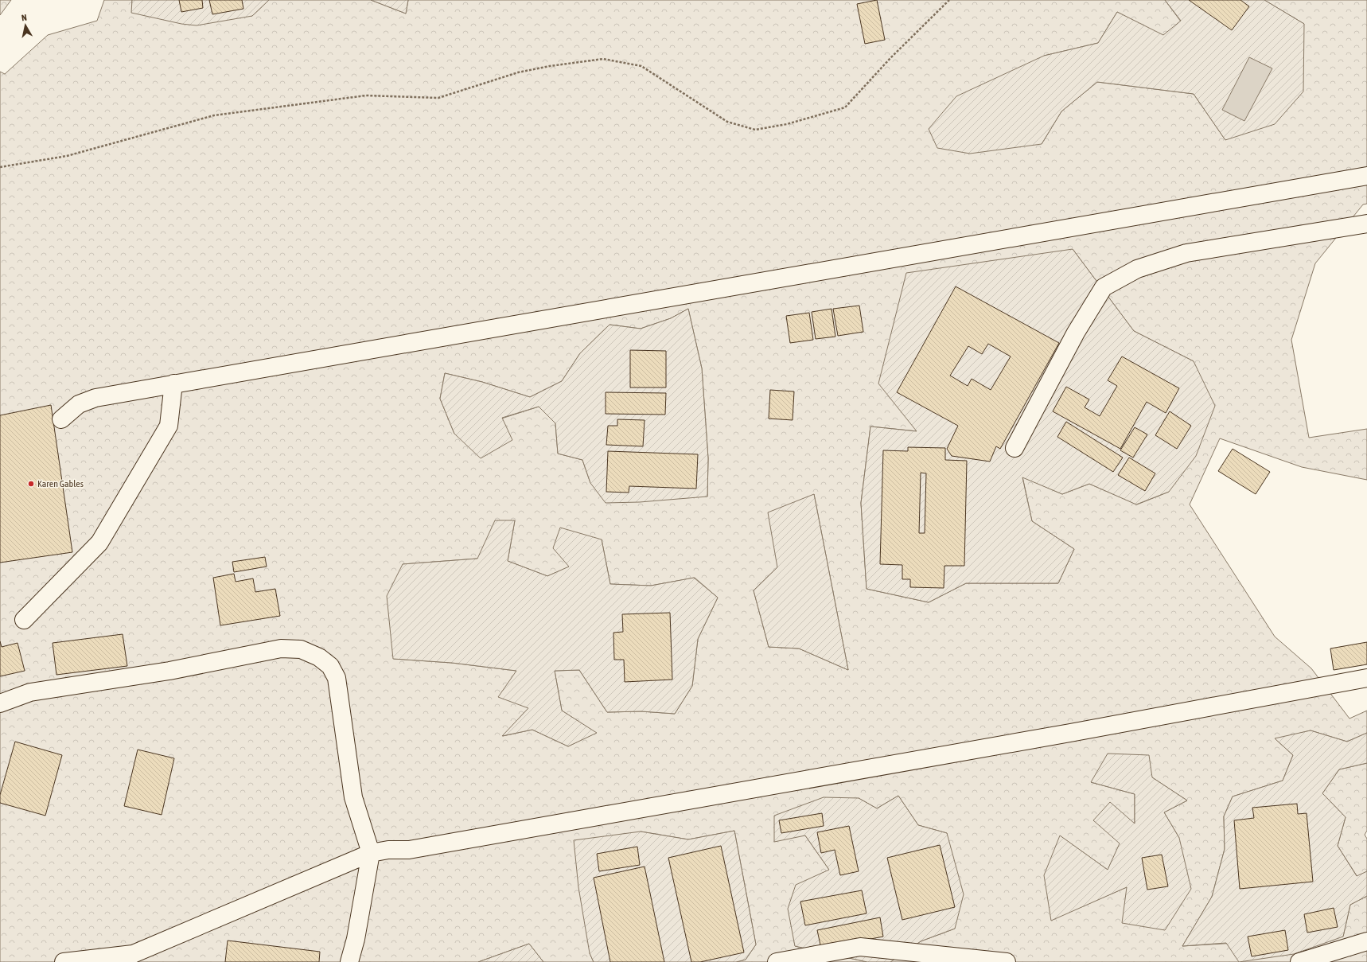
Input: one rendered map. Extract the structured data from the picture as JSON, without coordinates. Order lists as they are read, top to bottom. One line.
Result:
{"places":["Karen Gables"],"north":"top"}
